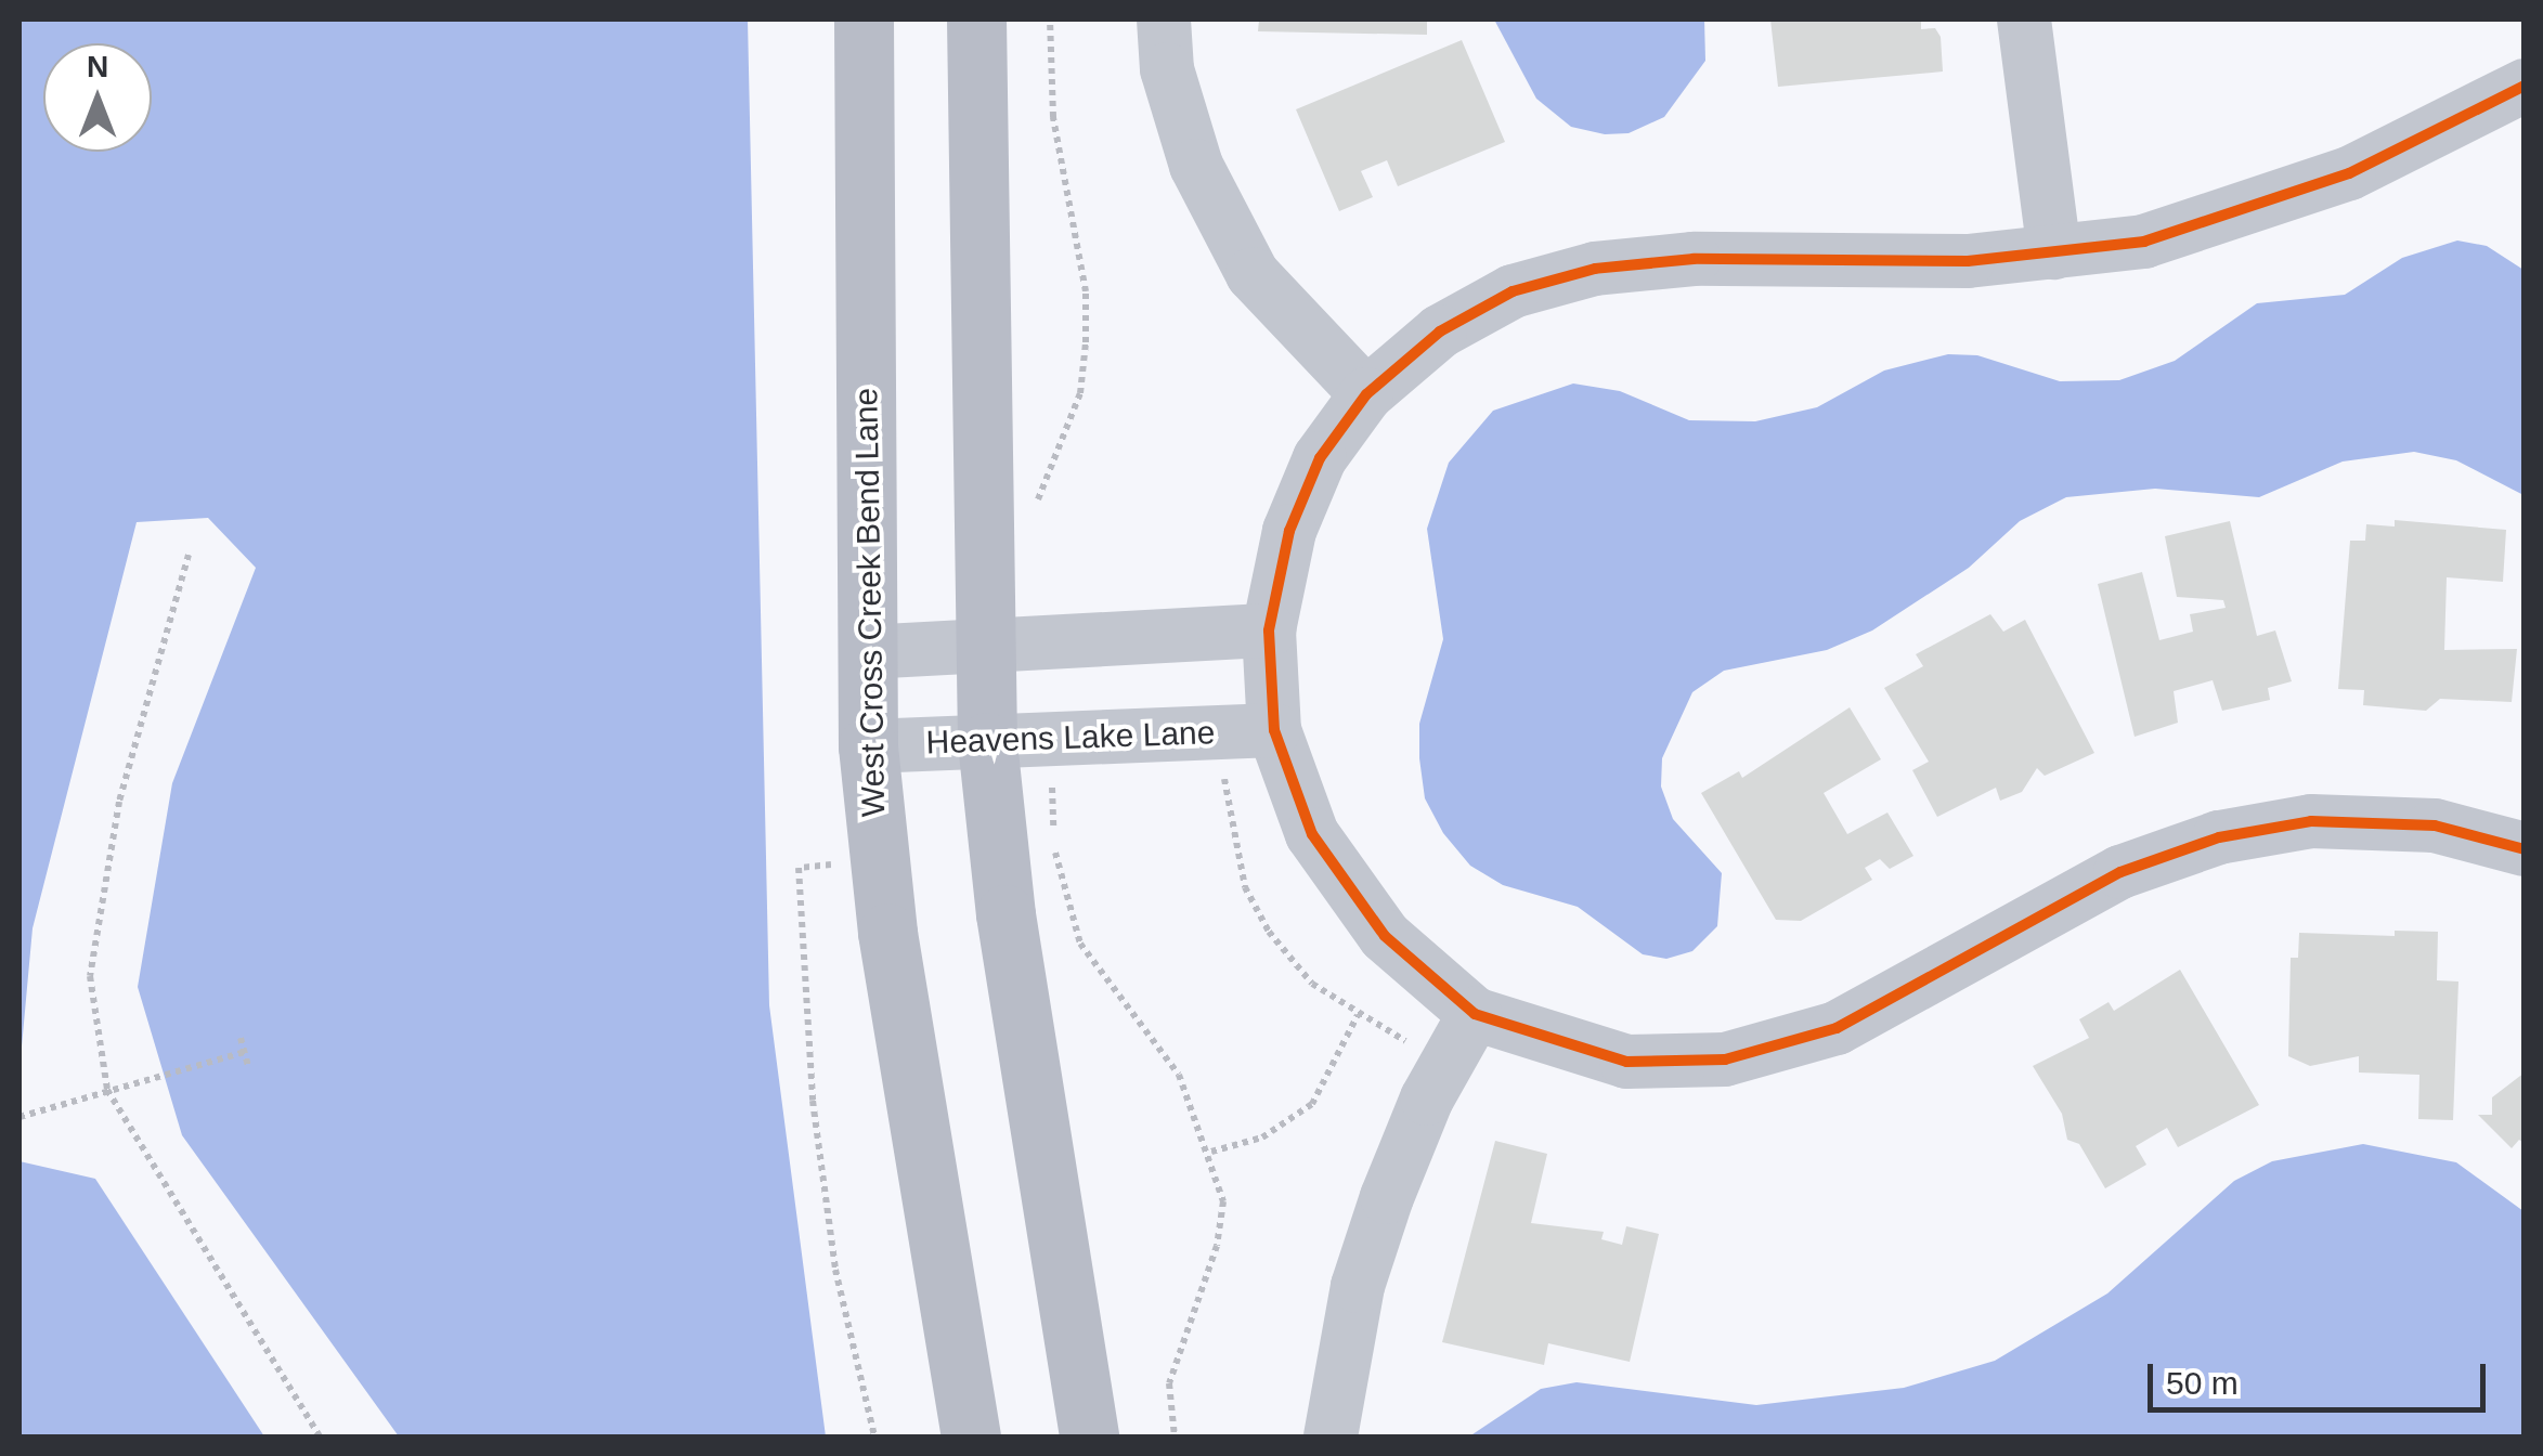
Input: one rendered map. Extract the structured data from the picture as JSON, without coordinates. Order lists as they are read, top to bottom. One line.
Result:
{"streets":{"main road":["West Cross Creek Bend Lane"],"street":["Heavens Lake Lane"]},"crossings":[["West Cross Creek Bend Lane","Heavens Lake Lane"]],"scale_bar":"50 m","north":"top"}
